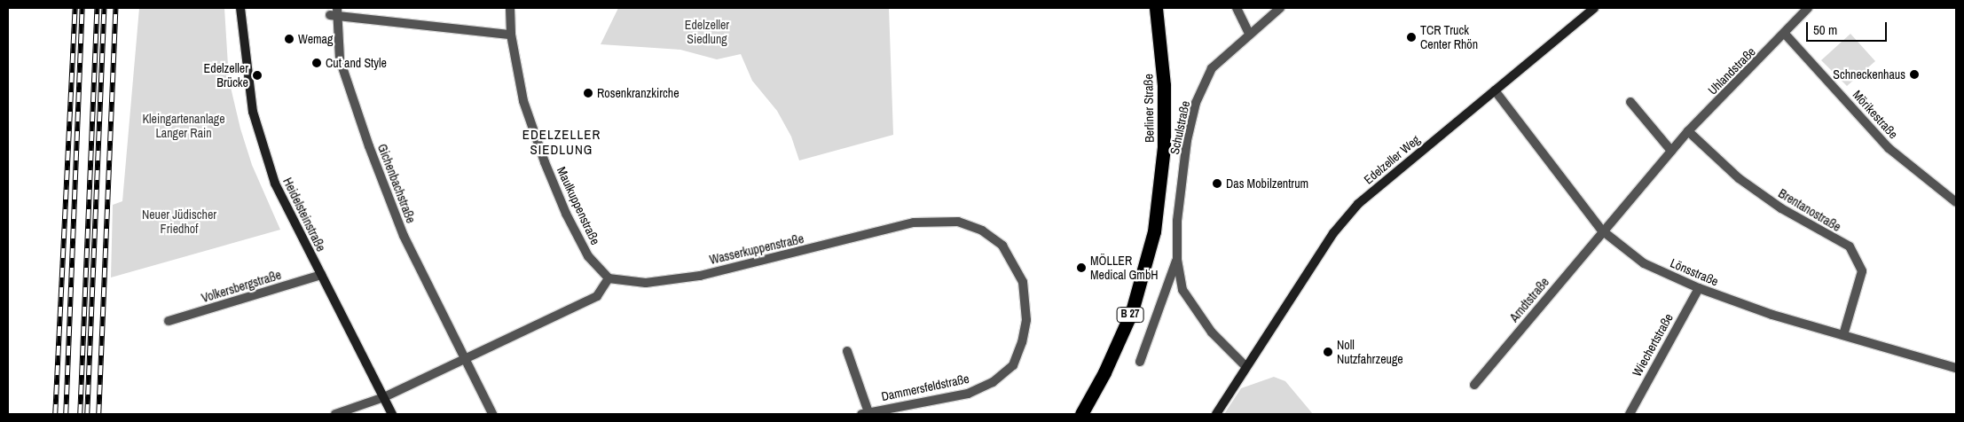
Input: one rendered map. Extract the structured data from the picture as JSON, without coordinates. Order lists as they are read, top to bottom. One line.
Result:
{"streets":{"highway":["Berliner Straße","B 27"],"main road":["Edelzeller Weg","Heidelsteinstraße"],"street":["Uhlandstraße","Mörikestraße","Schulstraße","Gichenbachstraße","Maulkuppenstraße","Brentanostraße","Wasserkuppenstraße","Lönsstraße","Volkersbergstraße","Arndtstraße","Wiechertstraße","Dammersfeldstraße"]},"crossings":[["Uhlandstraße","Mörikestraße"],["Uhlandstraße","Brentanostraße"],["Uhlandstraße","Lönsstraße"],["Uhlandstraße","Arndtstraße"],["Schulstraße","Edelzeller Weg"],["Edelzeller Weg","Lönsstraße"],["Maulkuppenstraße","Wasserkuppenstraße"],["Brentanostraße","Lönsstraße"],["Heidelsteinstraße","Volkersbergstraße"],["Wasserkuppenstraße","Dammersfeldstraße"],["Lönsstraße","Arndtstraße"],["Lönsstraße","Wiechertstraße"]],"districts":["EDELZELLER SIEDLUNG"],"parks":["Edelzeller Siedlung","Kleingartenanlage Langer Rain","Neuer Jüdischer Friedhof"],"places":["TCR Truck Center Rhön","Wemag","Cut and Style","Schneckenhaus","Edelzeller Brücke","Rosenkranzkirche","Das Mobilzentrum","MÖLLER Medical GmbH","Noll Nutzfahrzeuge"],"scale_bar":"50 m"}
